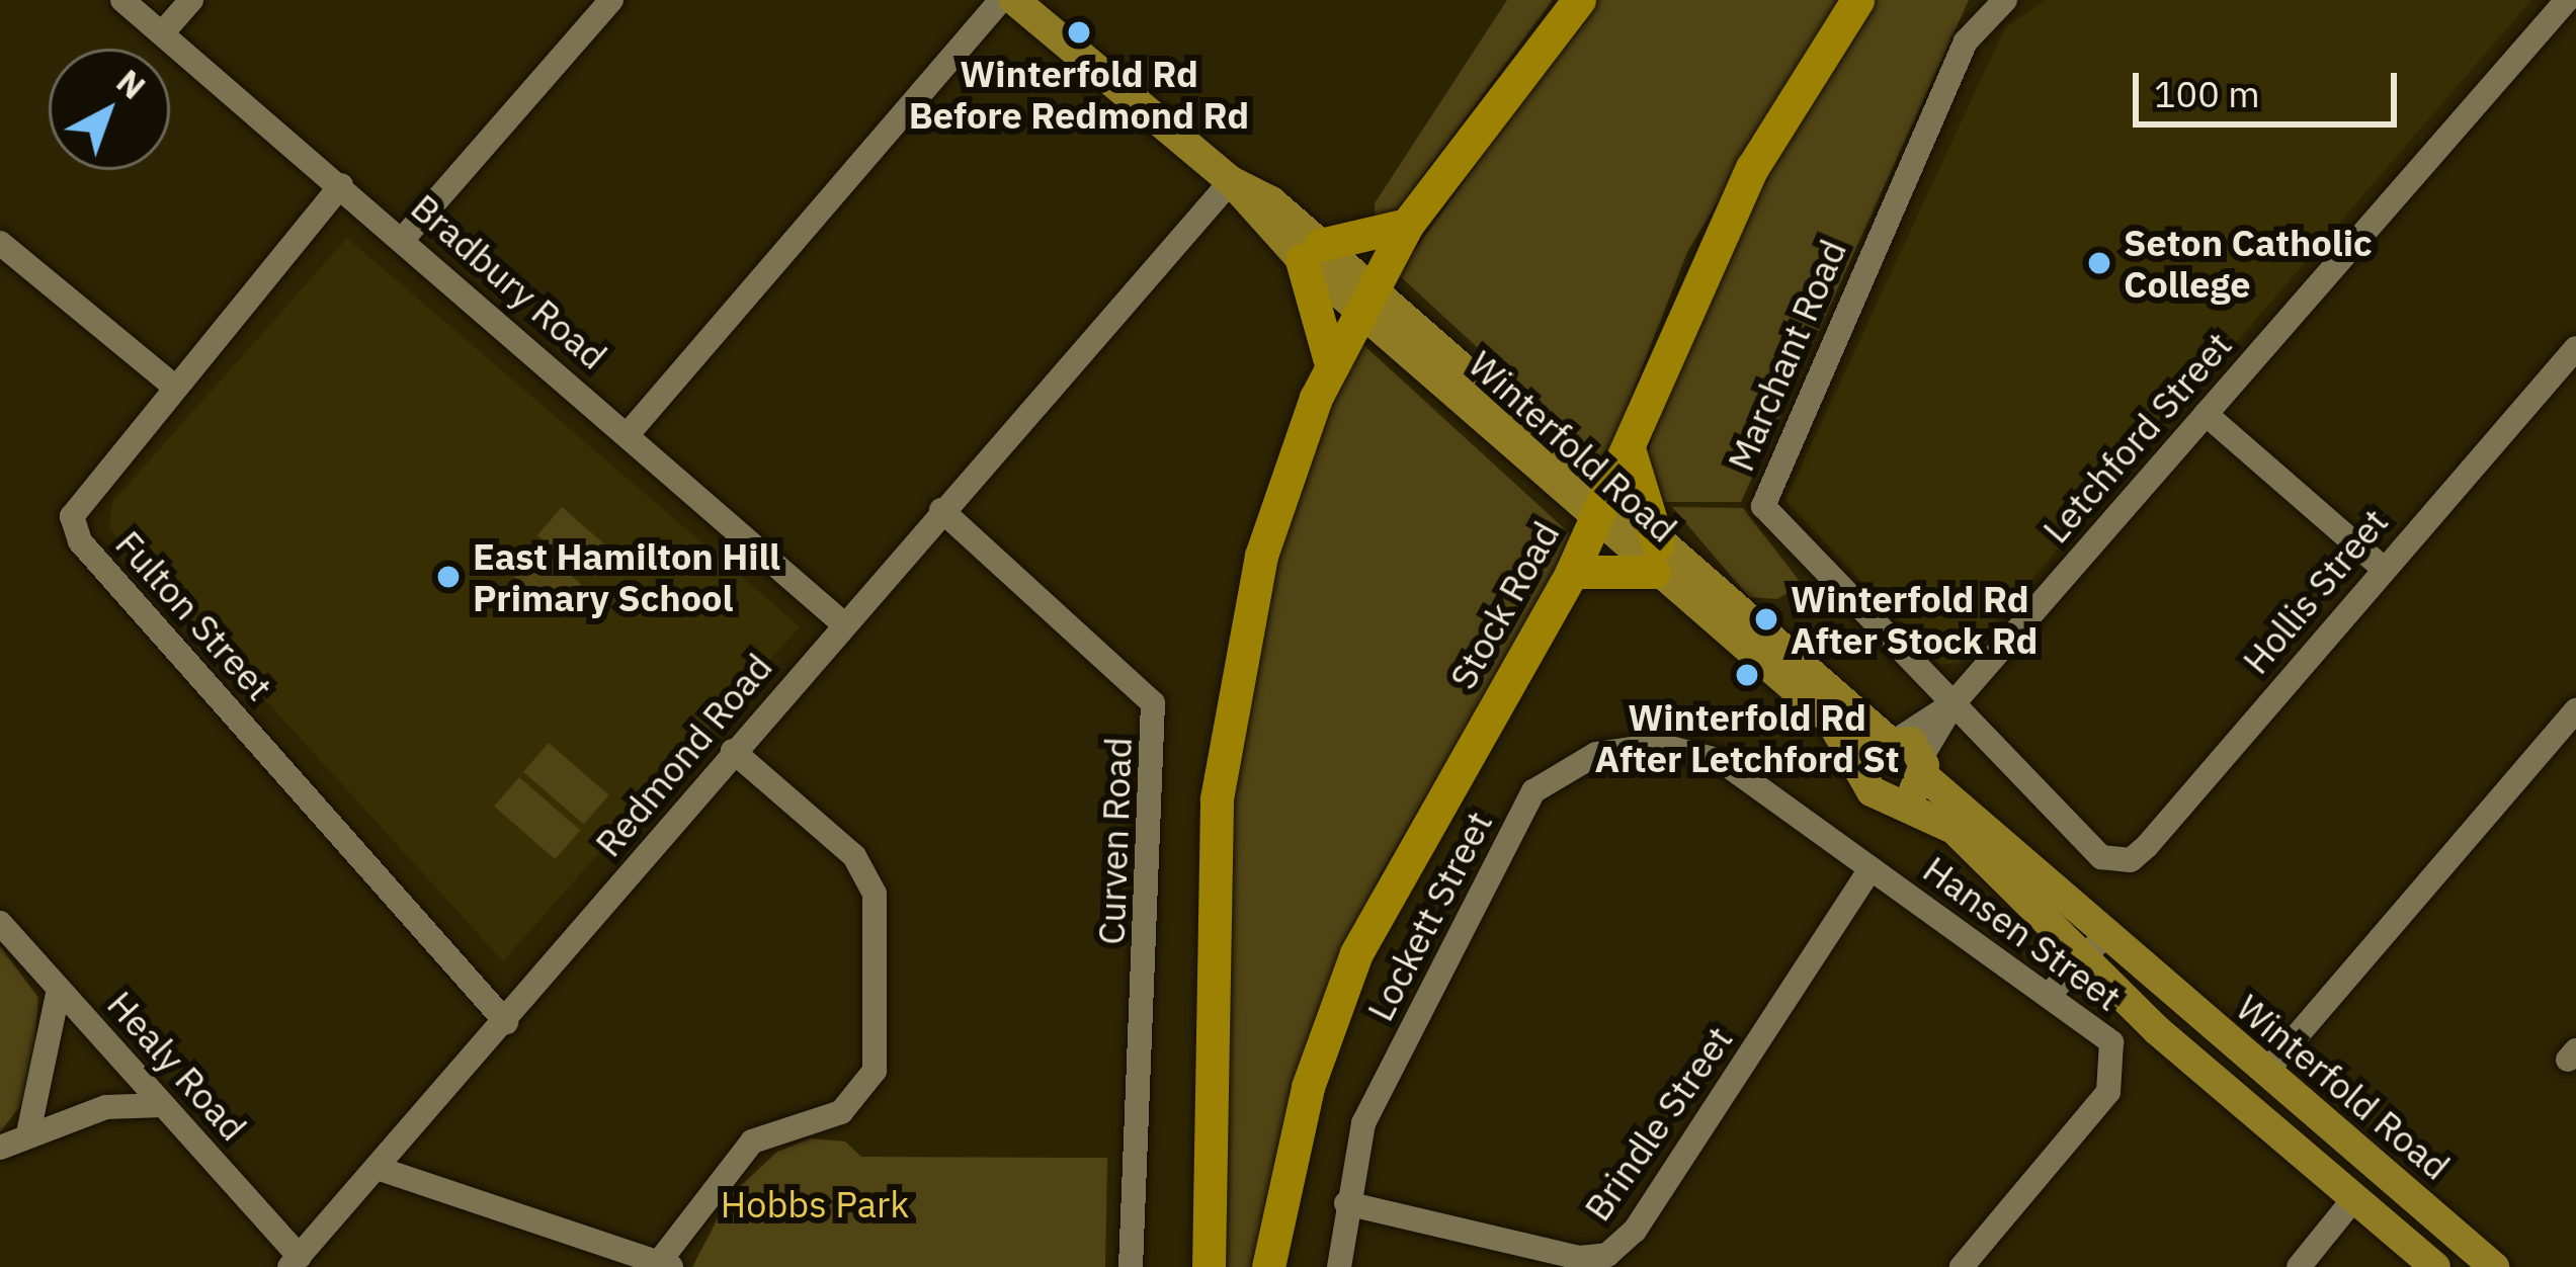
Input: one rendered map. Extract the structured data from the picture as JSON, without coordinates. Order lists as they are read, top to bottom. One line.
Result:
{"streets":{"highway":["Stock Road"],"main road":["Winterfold Road"],"street":["Bradbury Road","Marchant Road","Letchford Street","Hollis Street","Fulton Street","Redmond Road","Curven Road","Lockett Street","Hansen Street","Healy Road","Brindle Street"]},"crossings":[["Bradbury Road","Fulton Street"],["Bradbury Road","Redmond Road"],["Marchant Road","Letchford Street"],["Marchant Road","Hollis Street"],["Letchford Street","Winterfold Road"],["Winterfold Road","Stock Road"],["Winterfold Road","Redmond Road"],["Fulton Street","Redmond Road"],["Redmond Road","Curven Road"],["Redmond Road","Healy Road"],["Lockett Street","Hansen Street"],["Lockett Street","Brindle Street"],["Hansen Street","Brindle Street"]],"parks":["Hobbs Park"],"places":["Winterfold Rd Before Redmond Rd","Seton Catholic College","East Hamilton Hill Primary School","Winterfold Rd After Stock Rd","Winterfold Rd After Letchford St"],"scale_bar":"100 m","north":"top right"}
